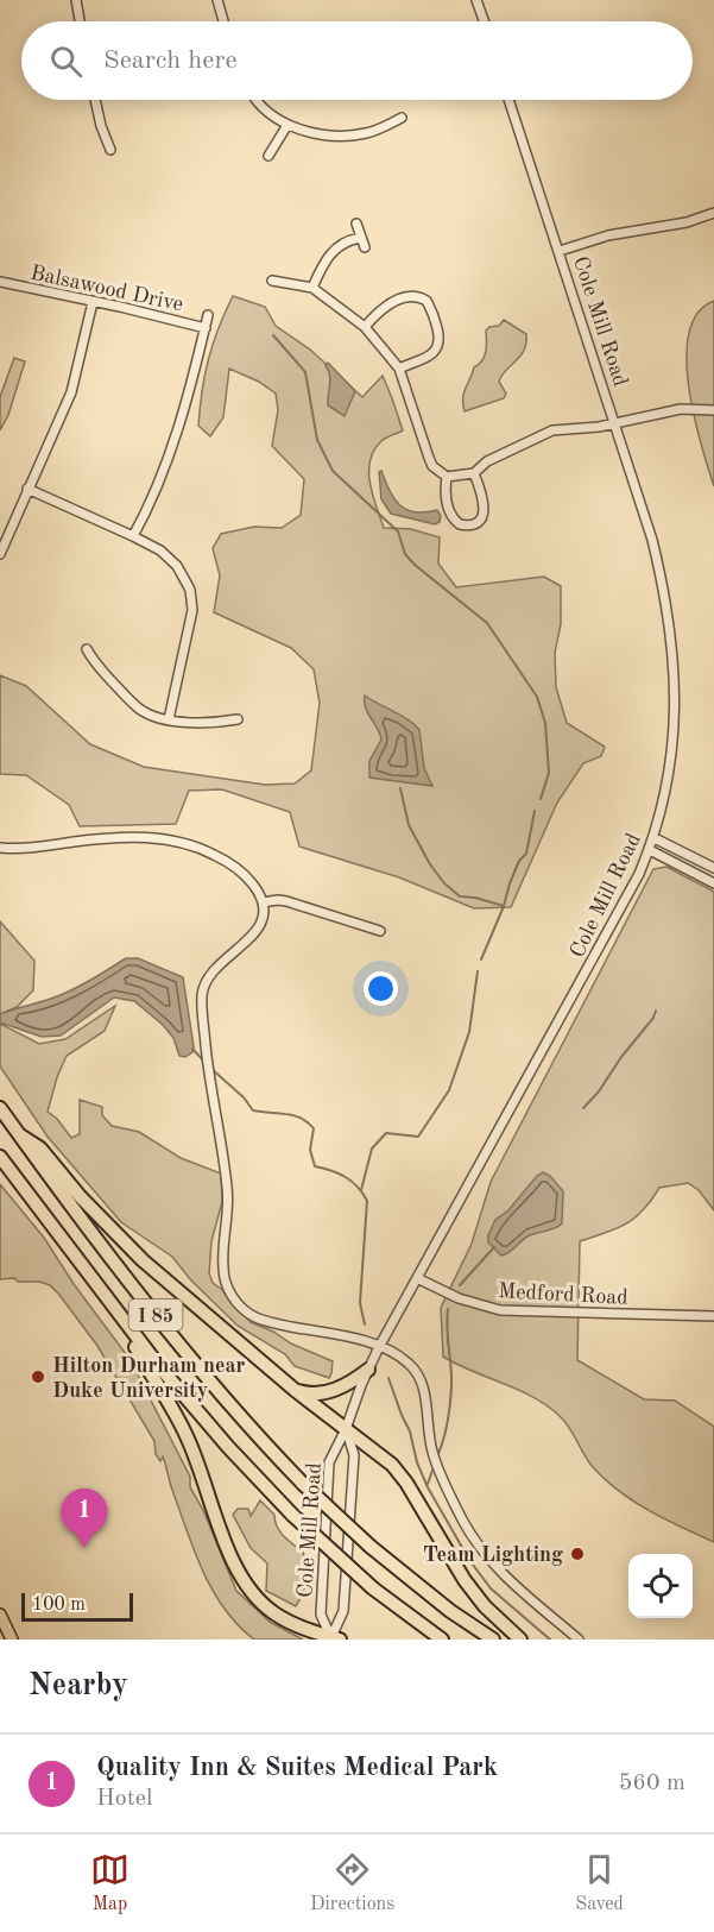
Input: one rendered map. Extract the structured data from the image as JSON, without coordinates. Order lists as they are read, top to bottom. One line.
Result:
{"streets":{"highway":["I 85"],"street":["Balsawood Drive","Cole Mill Road","Medford Road"]},"crossings":[["Cole Mill Road","Medford Road"]],"places":["Hilton Durham near Duke University","Team Lighting"],"scale_bar":"100 m","page":{"search":"Search here","pins":"1","scale":"100 m","heading":"Nearby","list":[{"mark":"1","name":"Quality Inn & Suites Medical Park","note":"Hotel","value":"560 m"}],"nav":["Map","Directions","Saved"]}}
